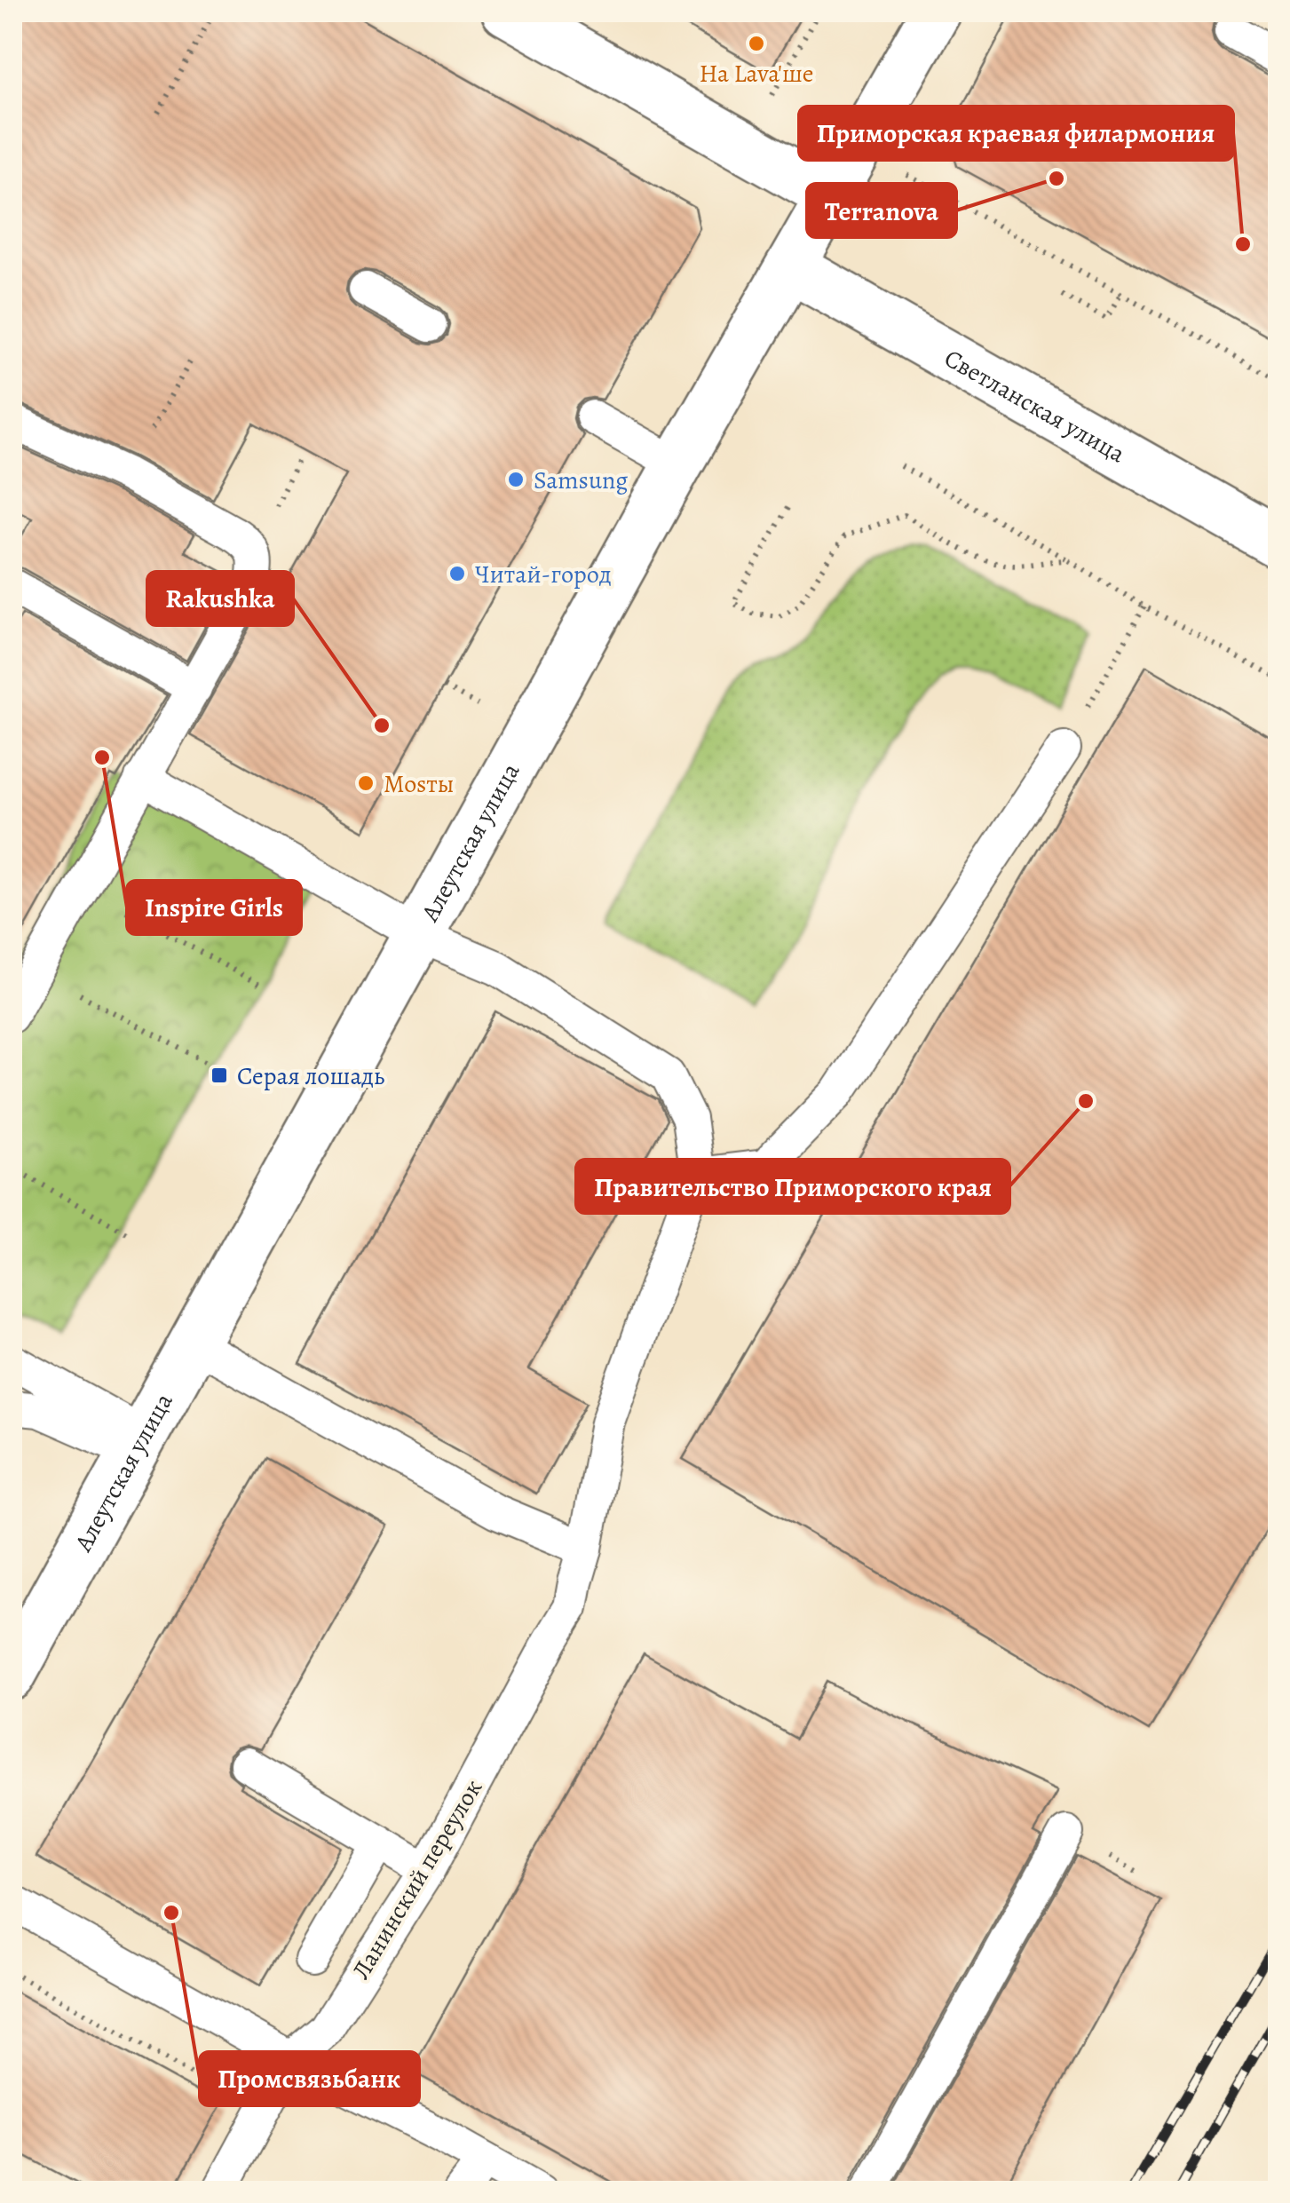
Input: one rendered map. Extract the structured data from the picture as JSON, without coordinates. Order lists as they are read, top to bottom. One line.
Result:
{"streets":{"main road":["Светланская улица","Алеутская улица"],"lane":["Ланинский переулок"]},"crossings":[["Светланская улица","Алеутская улица"]],"places":{"other":["На Lava'ше","Terranova","Приморская краевая филармония","Samsung","Читай-город","Rakushka","Inspire Girls","Mosты","Правительство Приморского края","Промсвязьбанк"],"transit":["Серая лошадь"]}}
